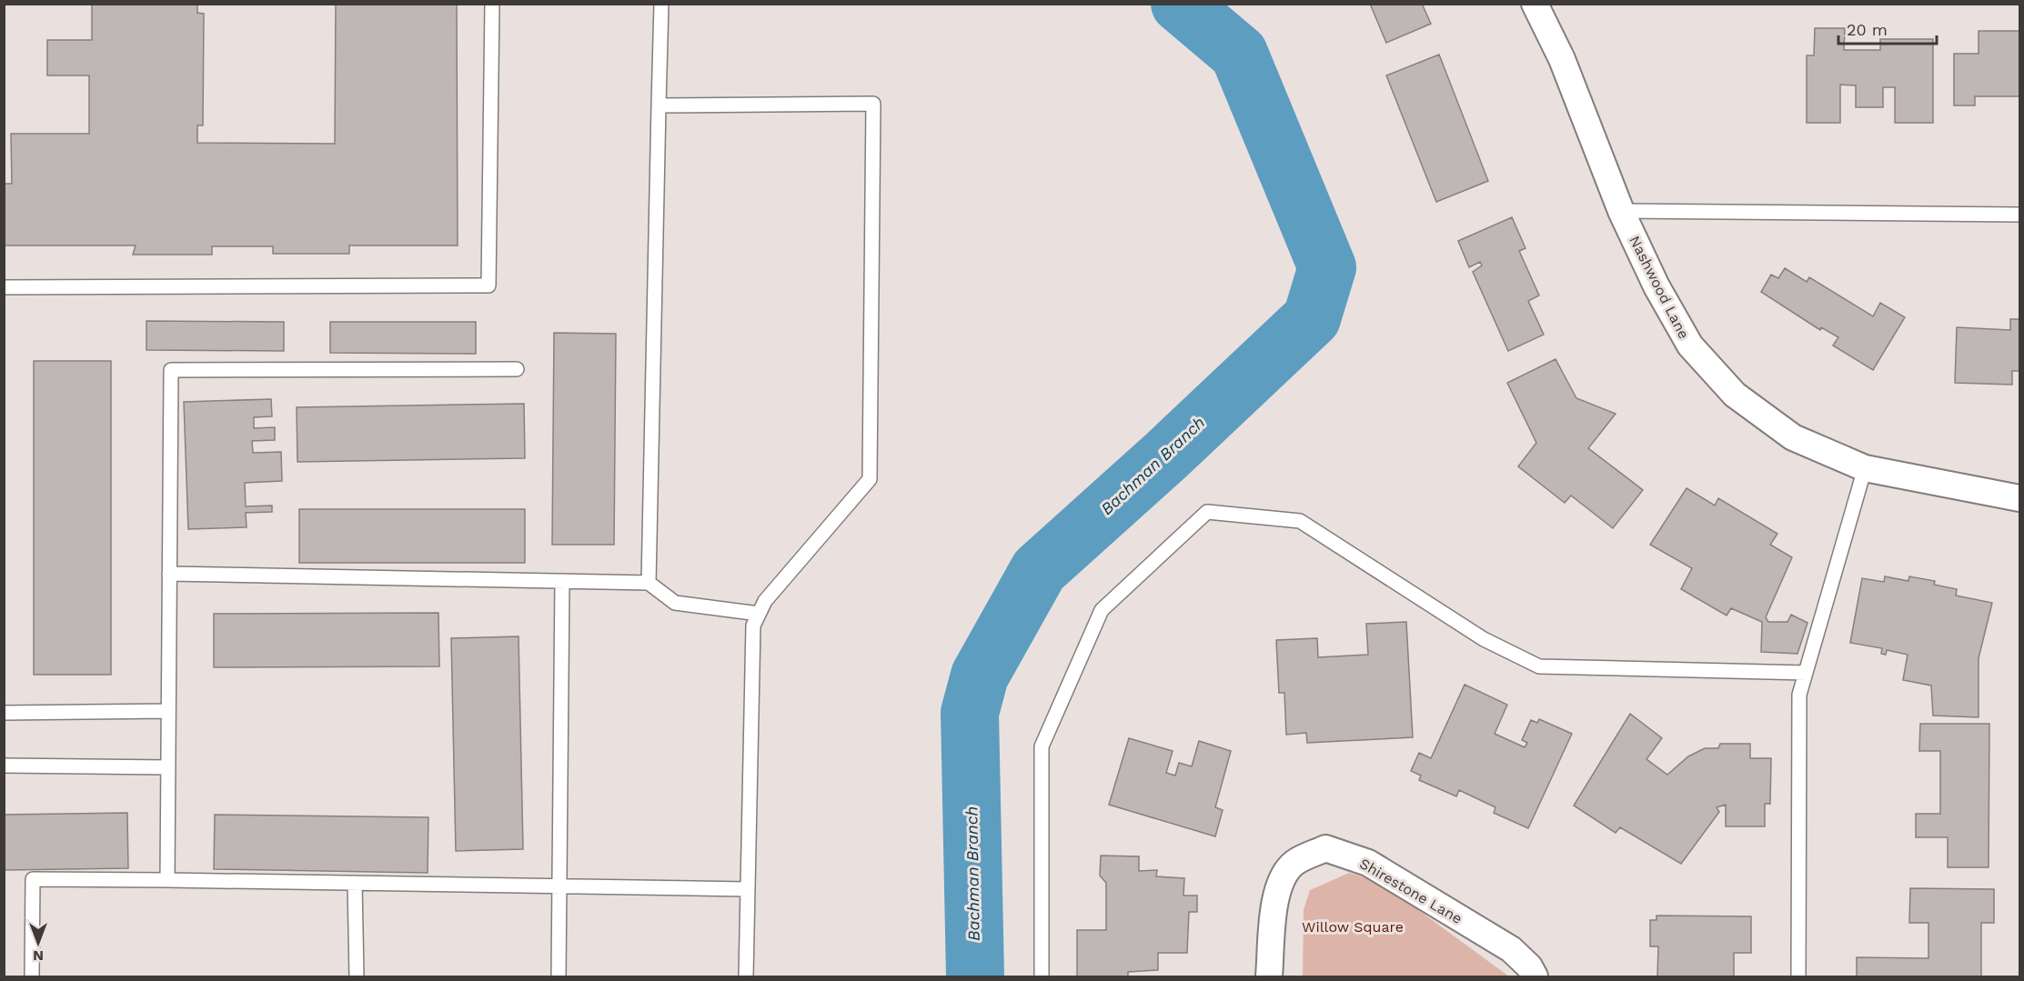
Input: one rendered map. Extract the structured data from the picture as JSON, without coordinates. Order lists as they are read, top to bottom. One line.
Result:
{"streets":{"street":["Nashwood Lane","Shirestone Lane"]},"water":["Bachman Branch"],"parks":["Willow Square"],"scale_bar":"20 m","north":"bottom"}
